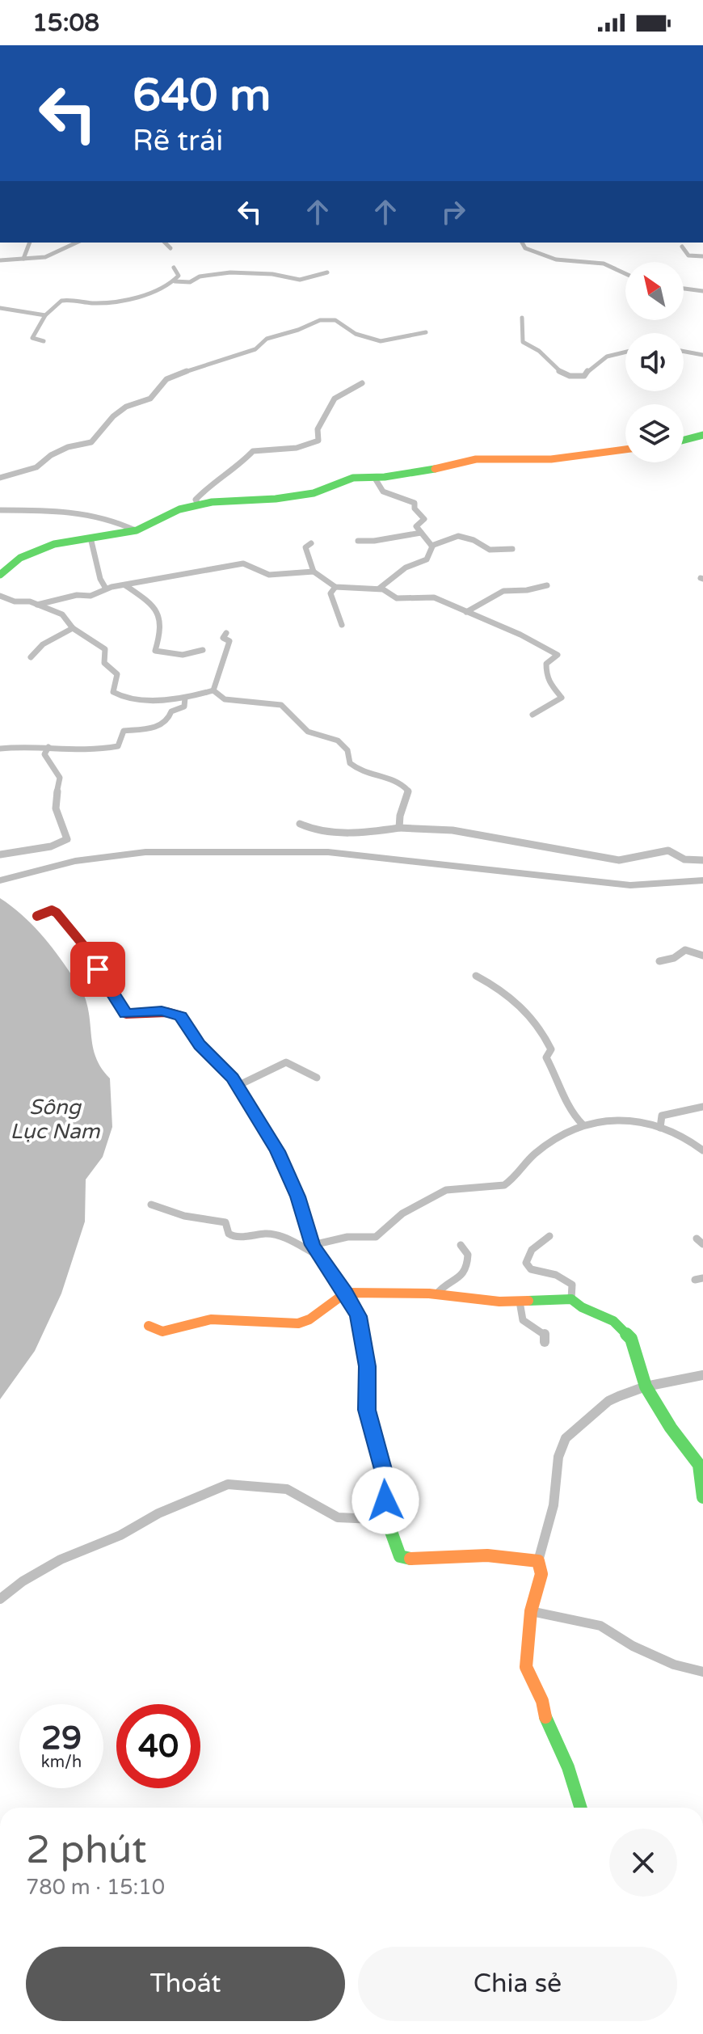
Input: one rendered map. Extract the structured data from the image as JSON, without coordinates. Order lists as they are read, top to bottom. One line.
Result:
{"water":["Sông Lục Nam"],"north":"top left","page":{"status":"15:08","turn":["640 m","Rẽ trái"],"speed":"29 km/h","limit":"40","heading":["2 phút","780 m · 15:10"],"buttons":["Thoát","Chia sẻ"]}}
